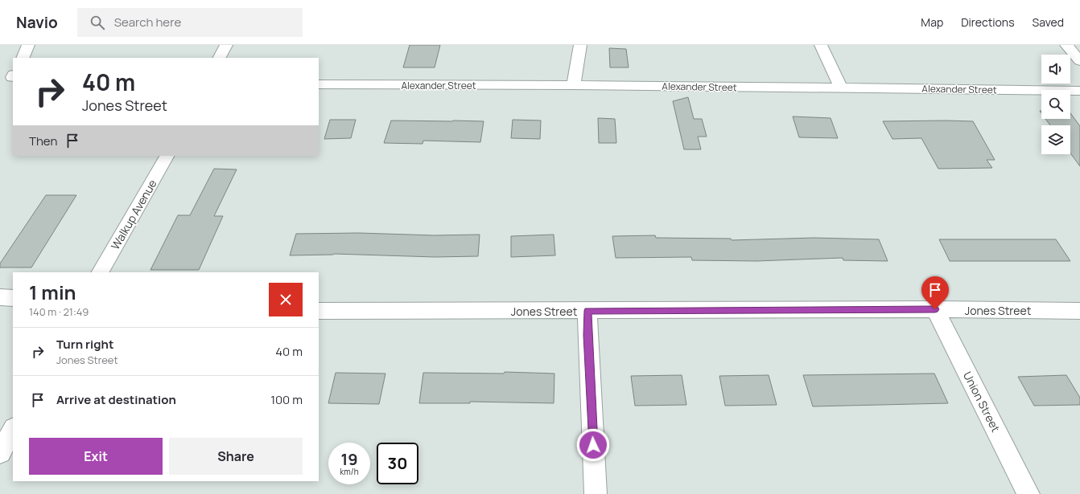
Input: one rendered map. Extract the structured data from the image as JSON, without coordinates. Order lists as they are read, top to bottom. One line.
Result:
{"streets":{"street":["Alexander Street","Walkup Avenue","Jones Street","Union Street"]},"crossings":[["Jones Street","Union Street"]],"page":{"header":"Navio","search":"Search here","nav":["Map","Directions","Saved"],"turn":["40 m","Jones Street"],"then":"Then","heading":["1 min","140 m · 21:49"],"list":[{"name":"Turn right","note":"Jones Street","value":"40 m"},{"name":"Arrive at destination","value":"100 m"}],"buttons":["Exit","Share"],"speed":"19 km/h","limit":"30"}}
